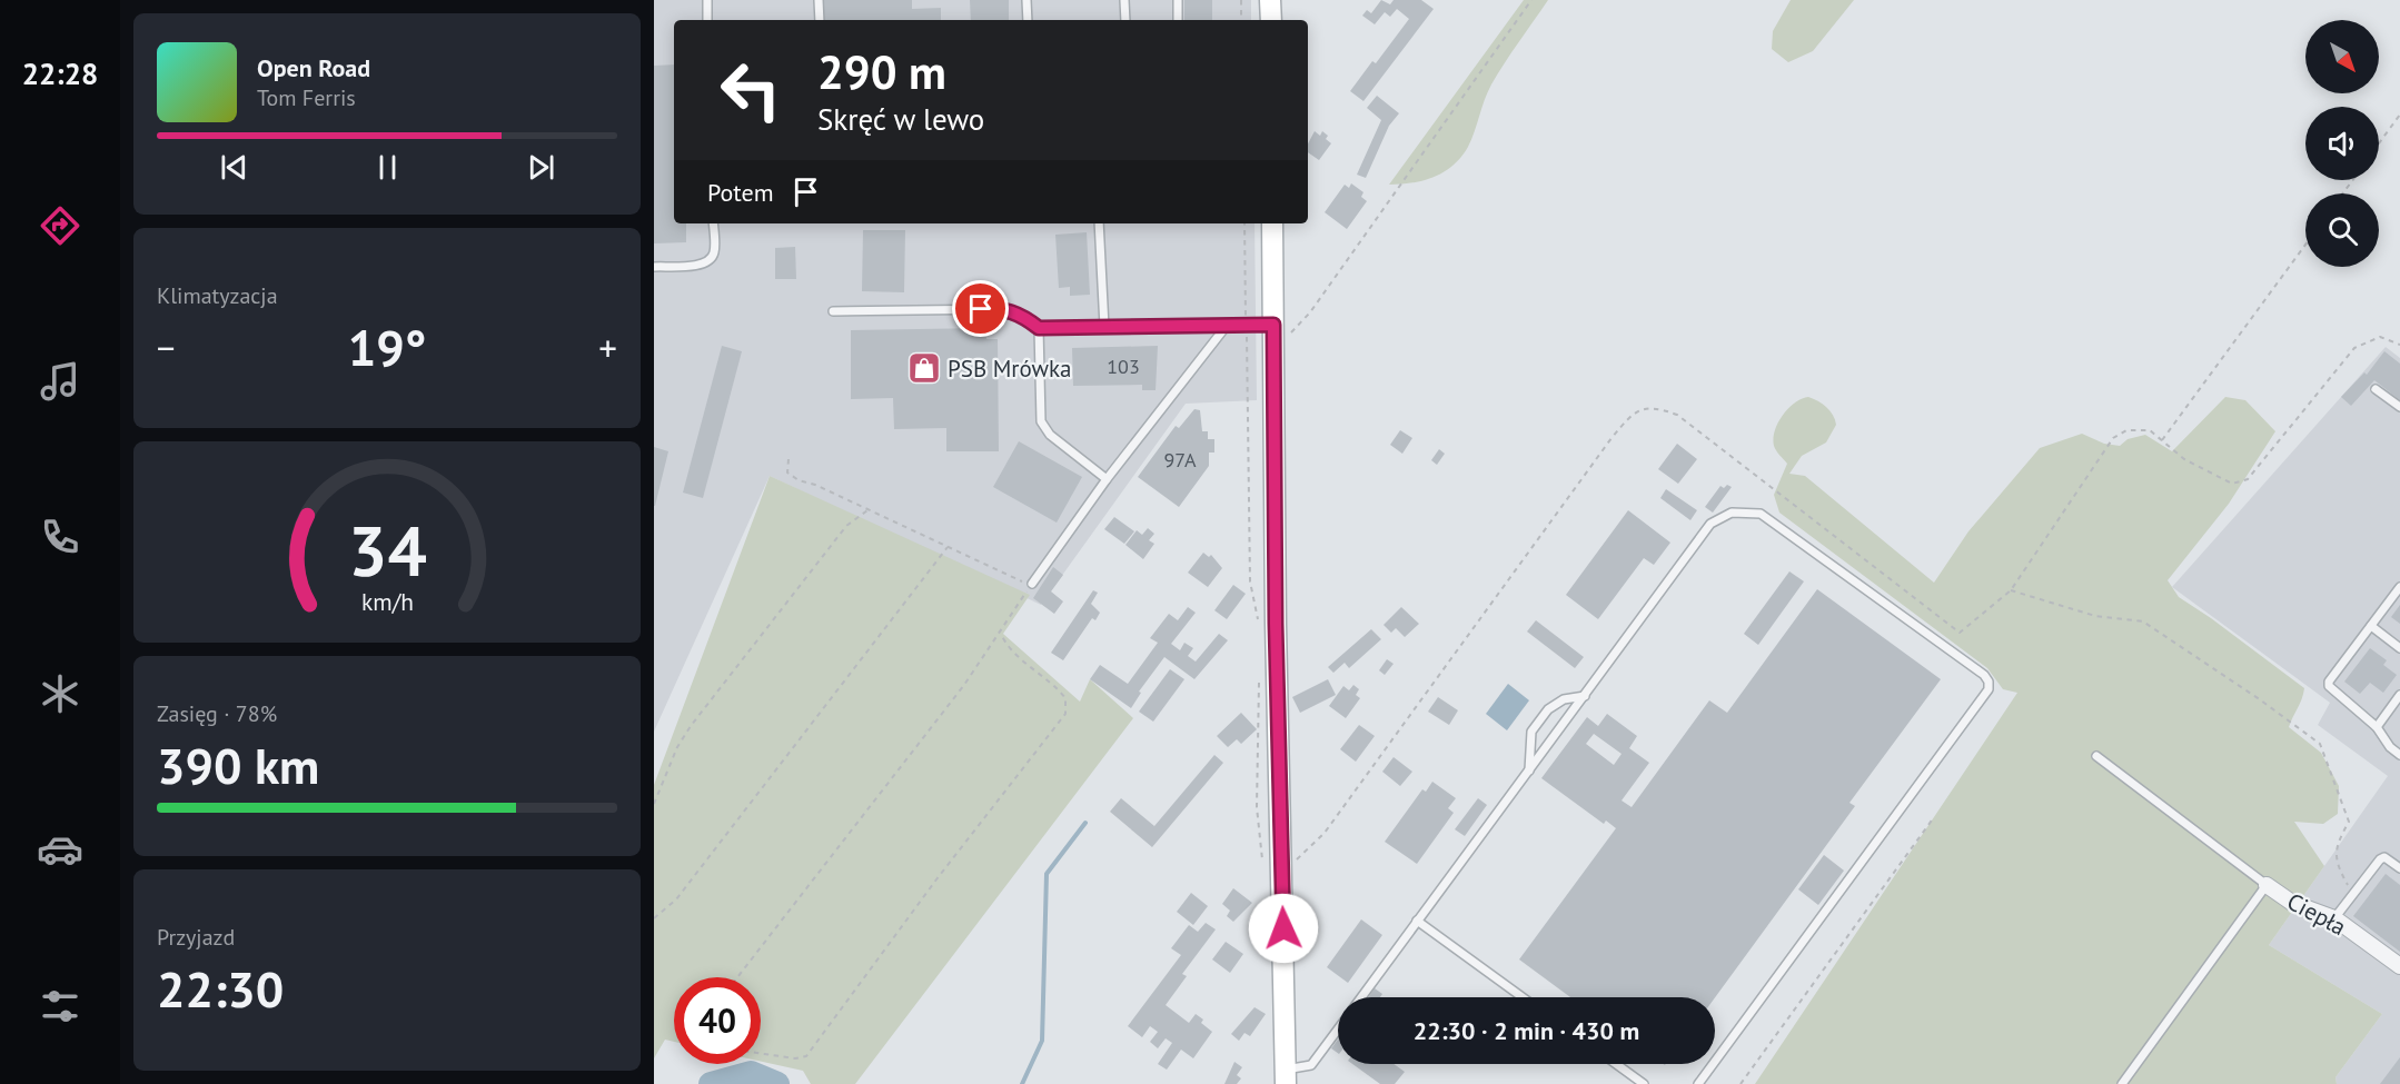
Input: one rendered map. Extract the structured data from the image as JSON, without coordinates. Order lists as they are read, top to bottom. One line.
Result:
{"streets":{"street":["Ciepła"]},"places":{"shop":["PSB Mrówka"]},"house_numbers":["103","97A"],"north":"bottom right","page":{"tabs":"22:28","turn":["290 m","Skręć w lewo"],"song":["Open Road","Tom Ferris"],"then":"Potem","tile":["Klimatyzacja",["Zasięg · 78%","390 km"],["Przyjazd","22:30"]],"heat":["−","19°","+"],"limit":"40","trip":"22:30 · 2 min · 430 m","gauge":["34","km/h"]}}
